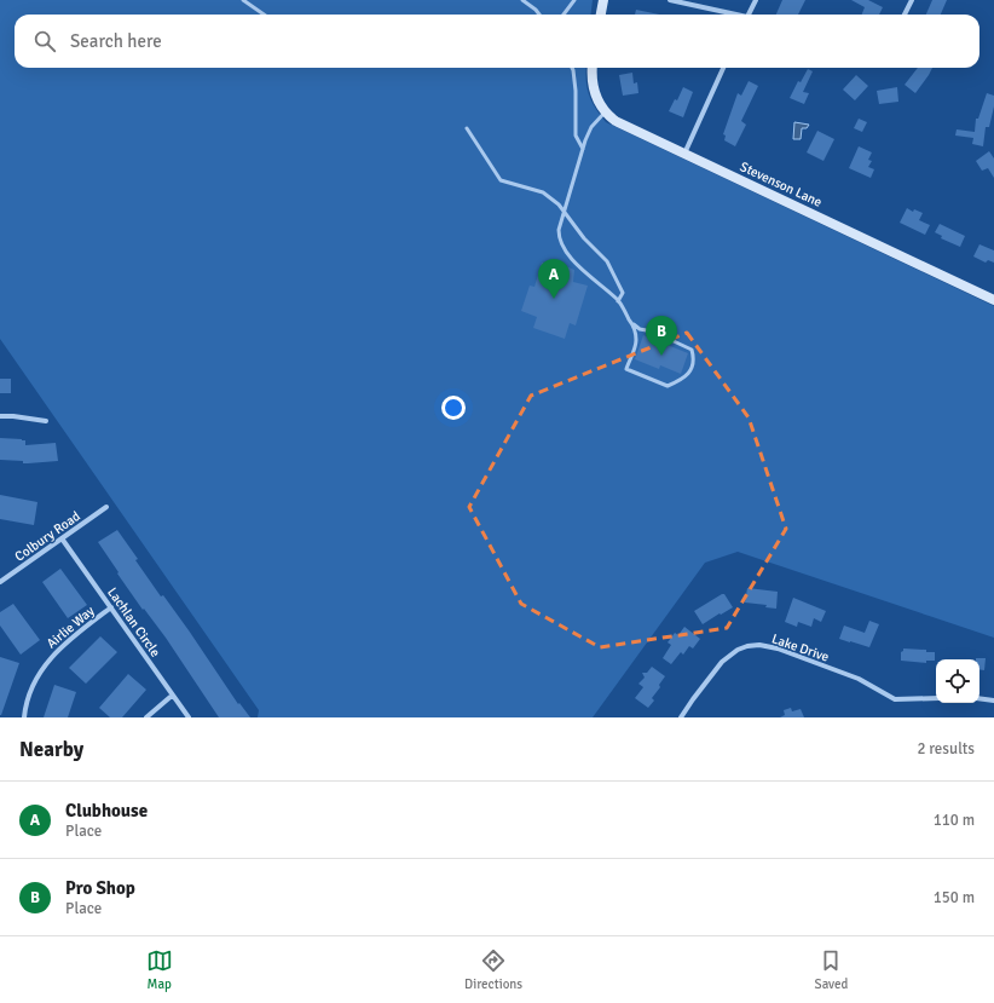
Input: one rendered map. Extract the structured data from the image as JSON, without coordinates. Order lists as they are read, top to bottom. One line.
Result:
{"streets":{"street":["Stevenson Lane","Colbury Road","Lachlan Circle","Airlie Way","Lake Drive"]},"crossings":[["Colbury Road","Lachlan Circle"],["Lachlan Circle","Airlie Way"]],"page":{"search":"Search here","pins":["A","B"],"heading":["Nearby","2 results"],"list":[{"mark":"A","name":"Clubhouse","note":"Place","value":"110 m"},{"mark":"B","name":"Pro Shop","note":"Place","value":"150 m"}],"nav":["Map","Directions","Saved"]}}
